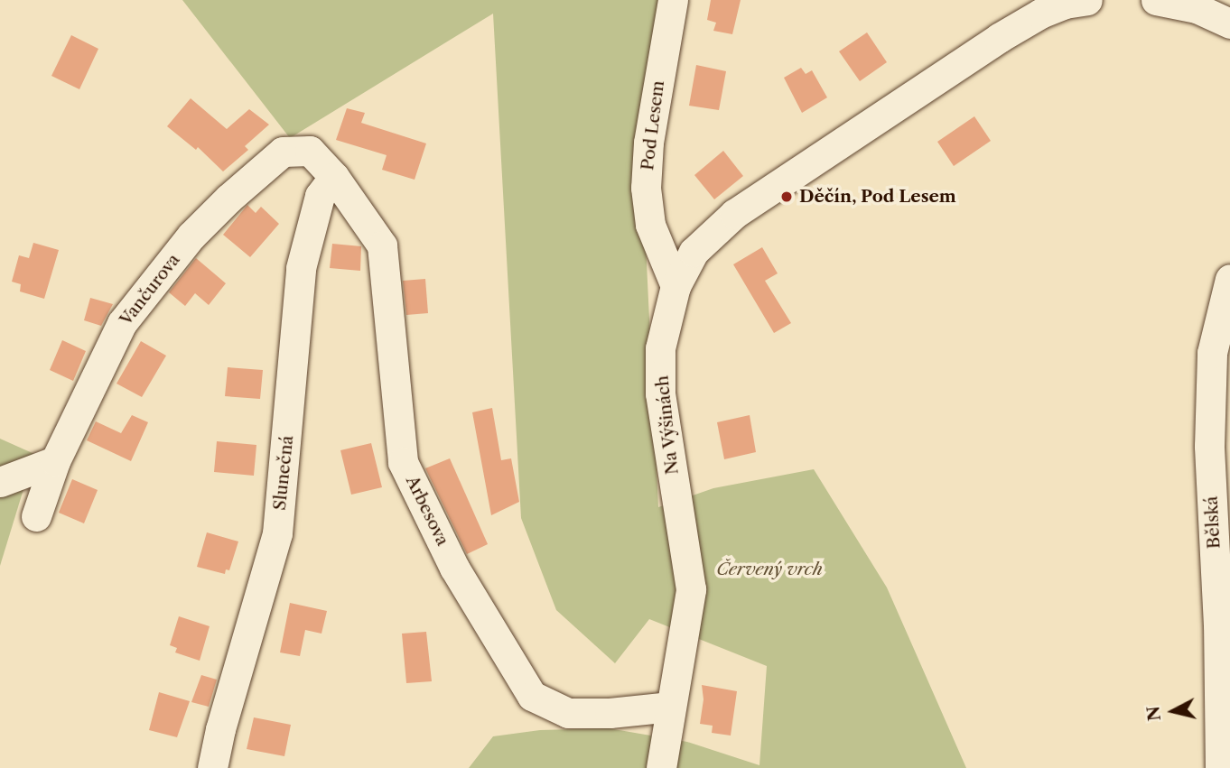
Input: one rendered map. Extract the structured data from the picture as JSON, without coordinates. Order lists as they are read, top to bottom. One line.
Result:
{"streets":{"street":["Pod Lesem","Vančurova","Na Výšinách","Slunečná","Arbesova","Bělská"]},"crossings":[["Pod Lesem","Na Výšinách"],["Vančurova","Slunečná"],["Vančurova","Arbesova"],["Na Výšinách","Arbesova"],["Slunečná","Arbesova"]],"parks":["Červený vrch"],"places":["Děčín, Pod Lesem"],"north":"left"}
